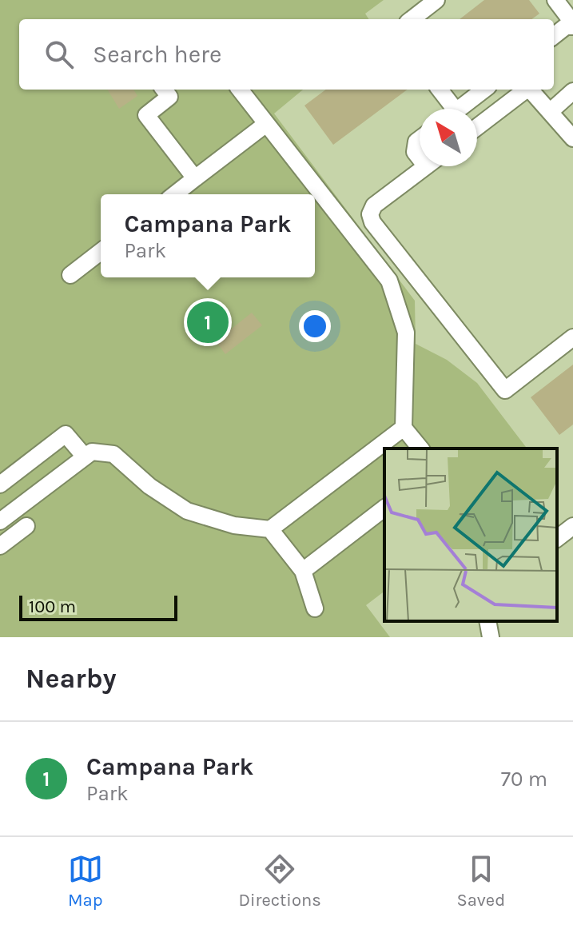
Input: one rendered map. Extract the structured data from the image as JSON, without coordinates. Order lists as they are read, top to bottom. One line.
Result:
{"scale_bar":"100 m","north":"top left","page":{"search":"Search here","popup":["Campana Park","Park"],"pins":"1","scale":"100 m","heading":"Nearby","list":[{"mark":"1","name":"Campana Park","note":"Park","value":"70 m"}],"nav":["Map","Directions","Saved"]}}
